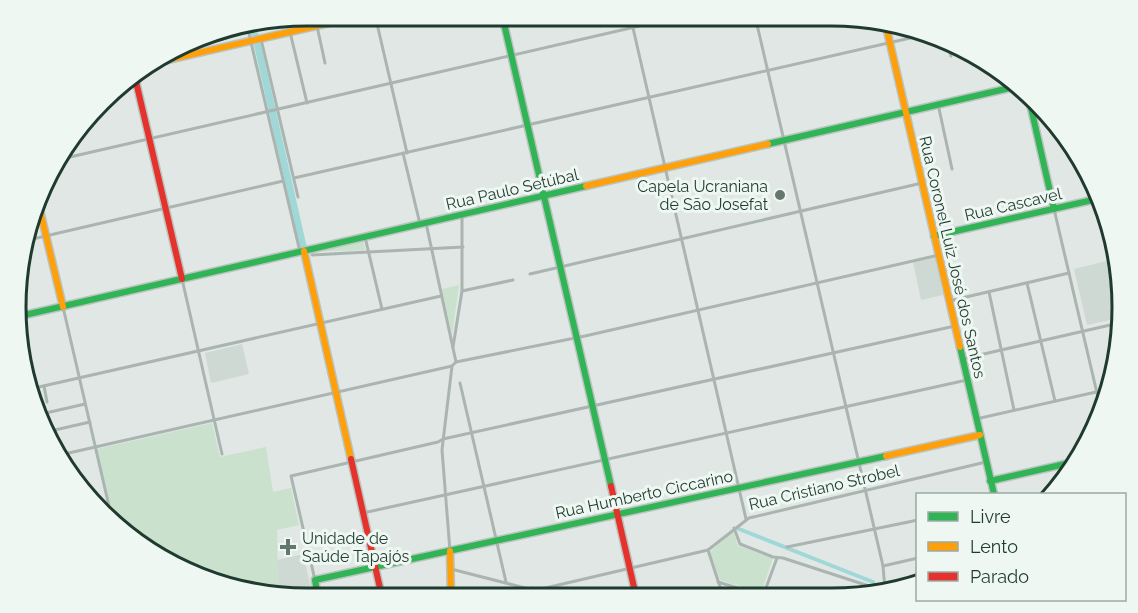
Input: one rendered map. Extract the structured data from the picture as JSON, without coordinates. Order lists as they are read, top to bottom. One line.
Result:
{"streets":{"main road":["Rua Paulo Setúbal","Rua Cascavel","Rua Coronel Luiz José dos Santos","Rua Humberto Ciccarino"],"street":["Rua Cristiano Strobel"]},"crossings":[["Rua Paulo Setúbal","Rua Coronel Luiz José dos Santos"],["Rua Cascavel","Rua Coronel Luiz José dos Santos"],["Rua Coronel Luiz José dos Santos","Rua Cristiano Strobel"],["Rua Coronel Luiz José dos Santos","Rua Humberto Ciccarino"]],"places":{"other":["Capela Ucraniana de São Josefat"],"health":["Unidade de Saúde Tapajós"]},"legend":["Livre","Lento","Parado"]}
